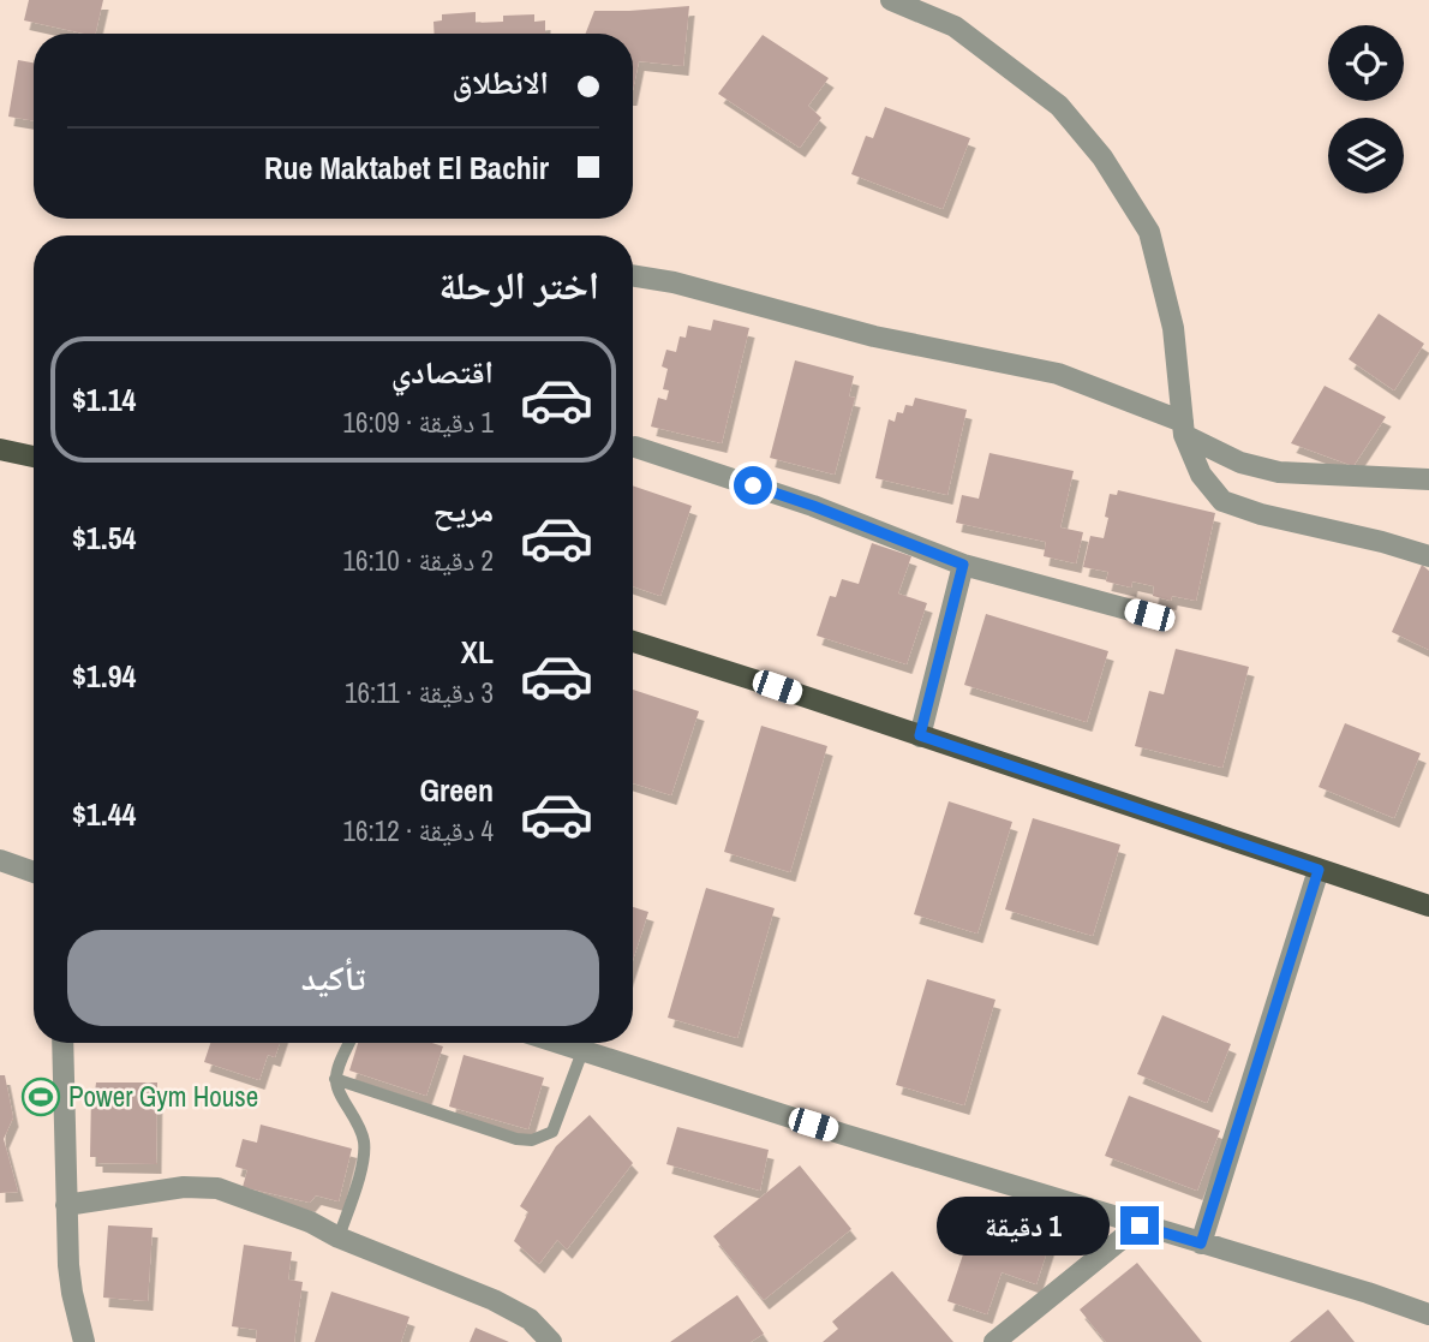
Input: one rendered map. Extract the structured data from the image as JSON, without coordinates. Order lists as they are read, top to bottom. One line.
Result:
{"places":{"sports":["Power Gym House"]},"page":{"banner":["الانطلاق","Rue Maktabet El Bachir"],"heading":"اختر الرحلة","list":[{"name":"اقتصادي","note":"1 دقيقة · 16:09","value":"$1.14"},{"name":"مريح","note":"2 دقيقة · 16:10","value":"$1.54"},{"name":"XL","note":"3 دقيقة · 16:11","value":"$1.94"},{"name":"Green","note":"4 دقيقة · 16:12","value":"$1.44"}],"buttons":"تأكيد","bubble":"1 دقيقة"}}
